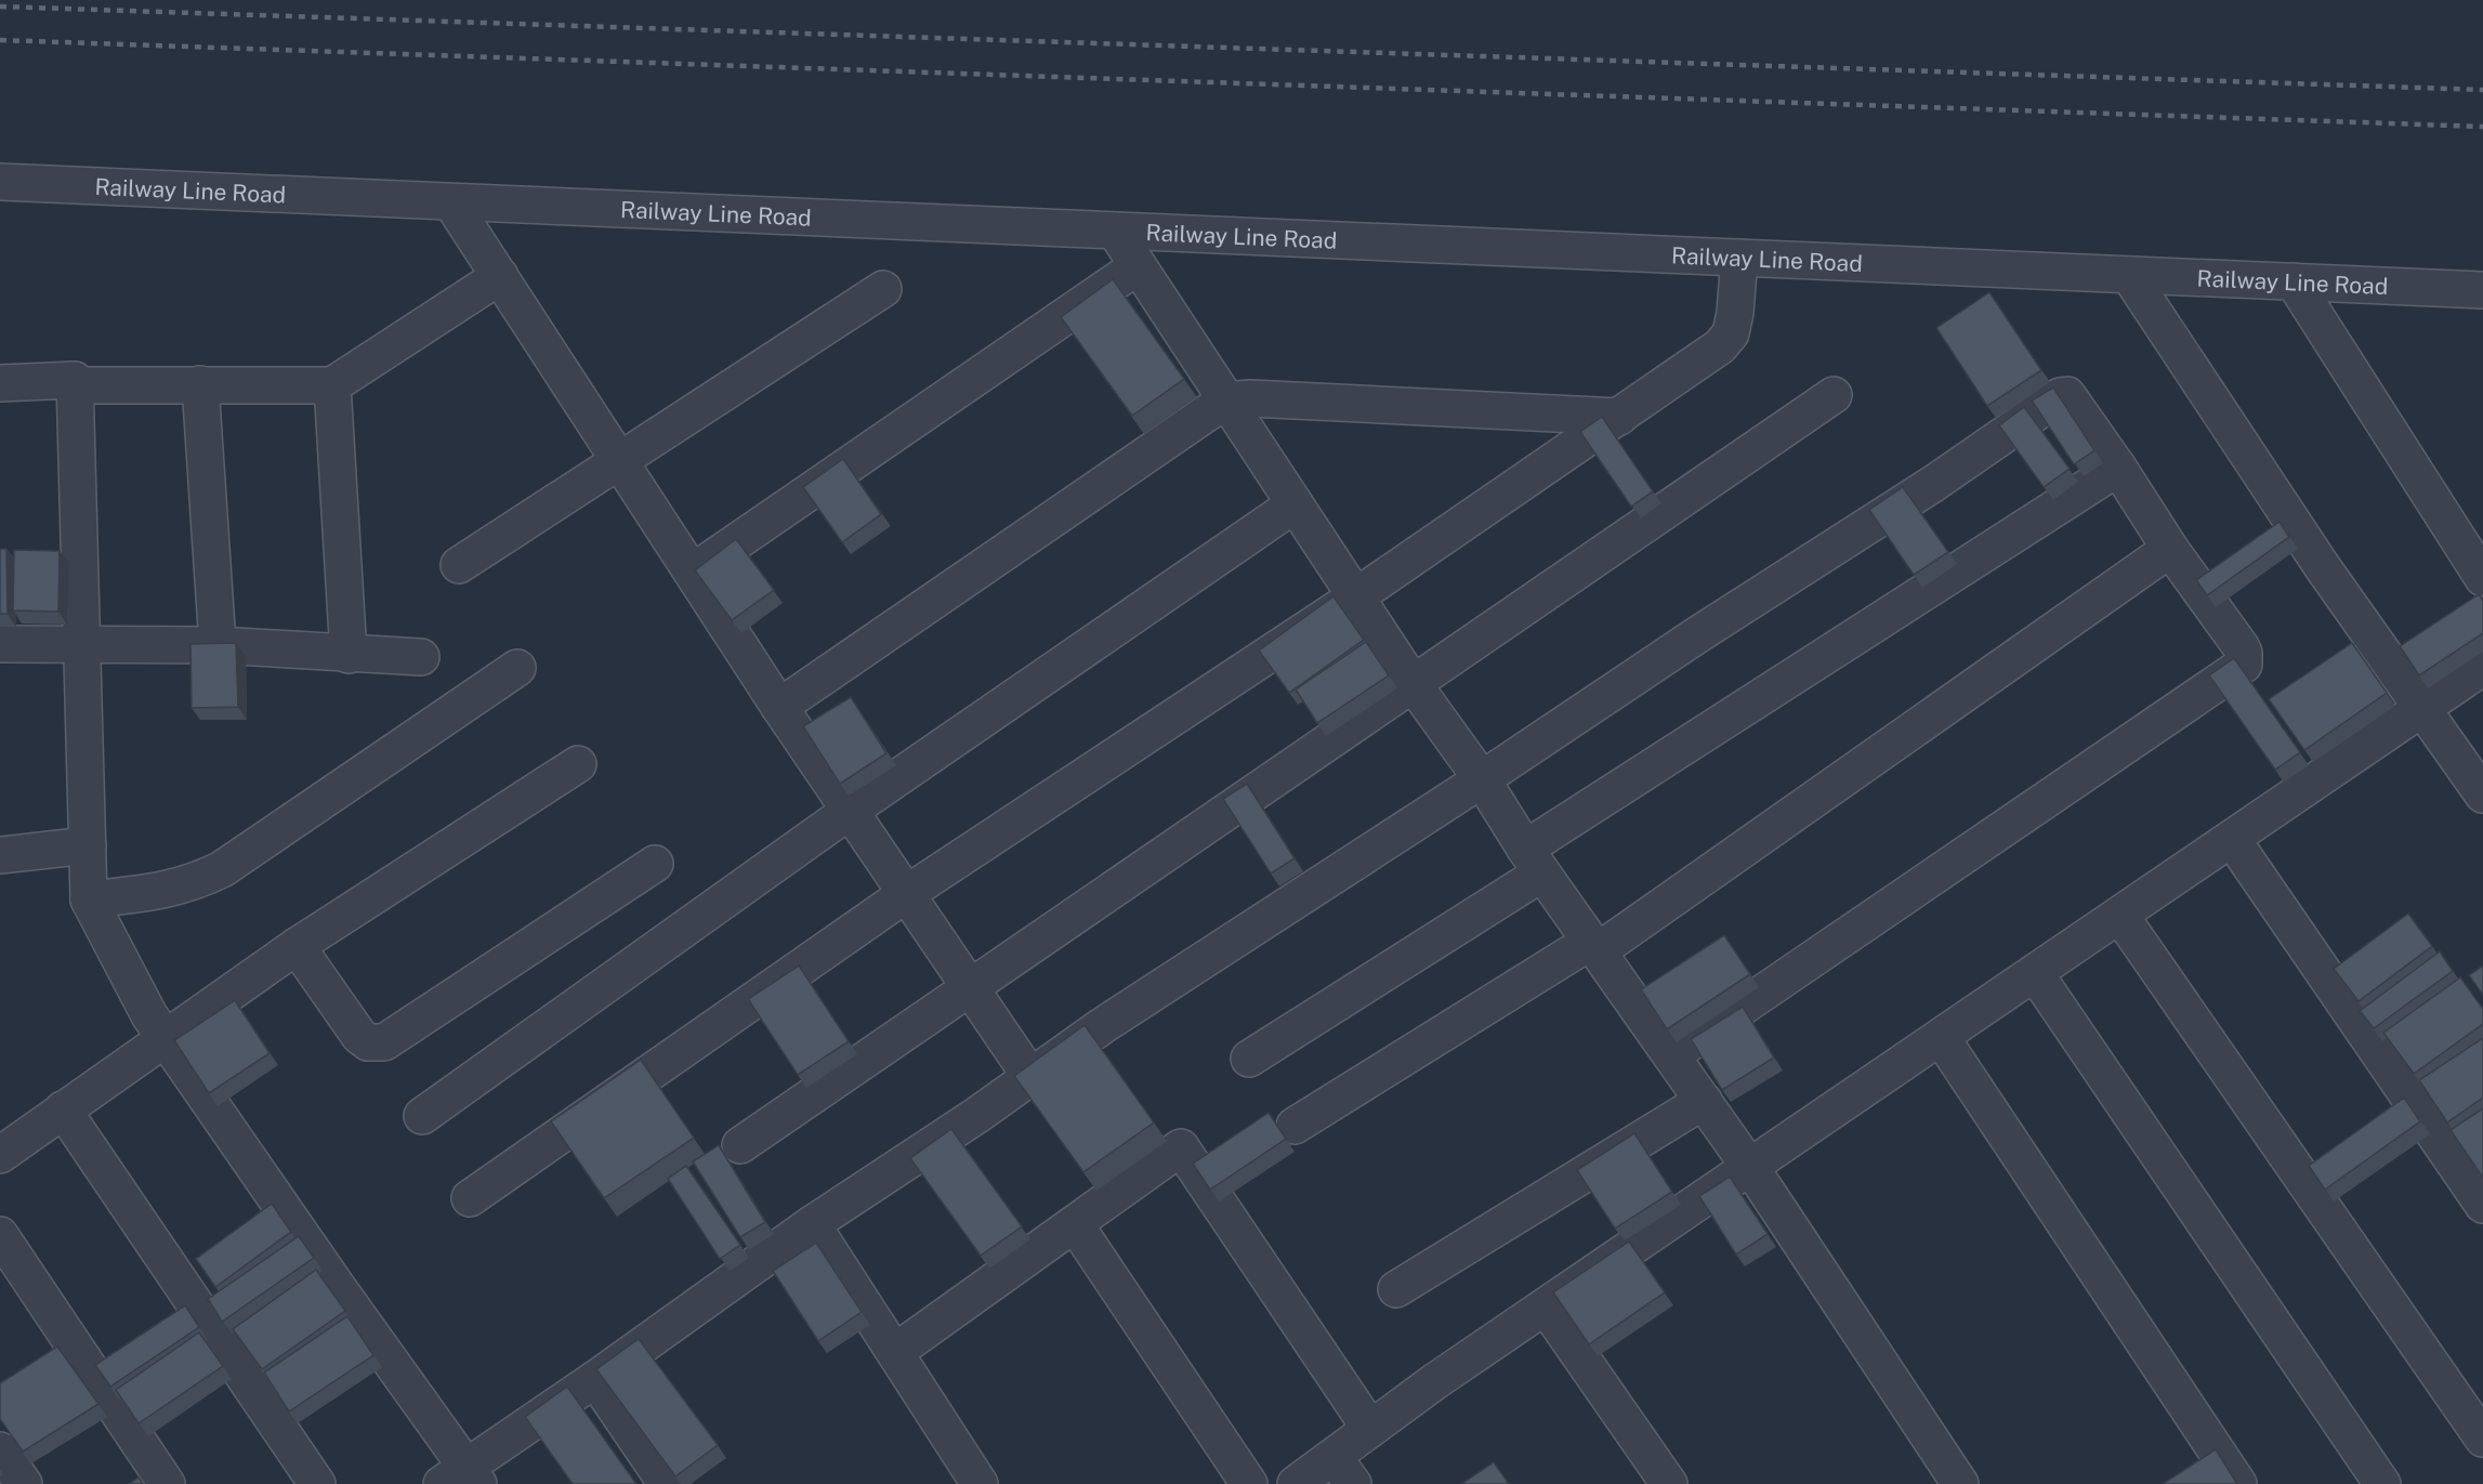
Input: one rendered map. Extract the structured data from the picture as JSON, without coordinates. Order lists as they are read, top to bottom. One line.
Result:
{"streets":{"street":["Railway Line Road"]}}
